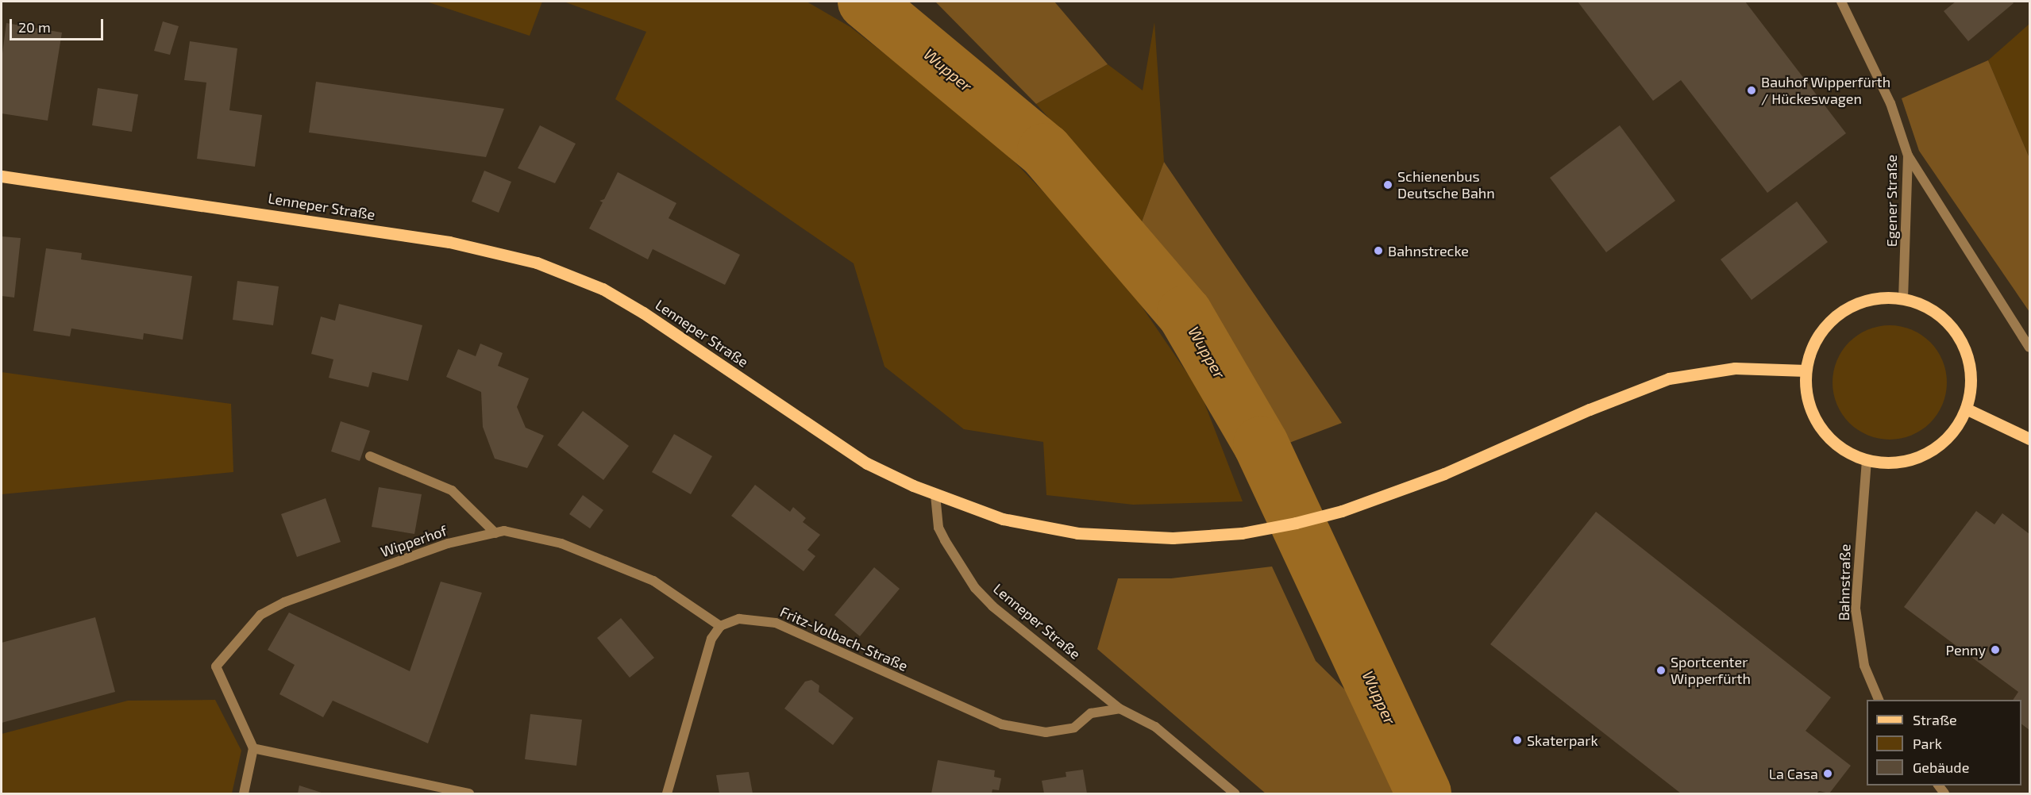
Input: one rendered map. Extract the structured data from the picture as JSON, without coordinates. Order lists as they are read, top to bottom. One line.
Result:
{"streets":{"main road":["Lenneper Straße"],"street":["Egener Straße","Wipperhof","Bahnstraße","Fritz-Volbach-Straße"]},"crossings":[["Egener Straße","Bahnstraße"],["Lenneper Straße","Fritz-Volbach-Straße"],["Wipperhof","Fritz-Volbach-Straße"]],"water":["Wupper"],"places":["Bauhof Wipperfürth / Hückeswagen","Schienenbus Deutsche Bahn","Bahnstrecke","Penny","Sportcenter Wipperfürth","Skaterpark","La Casa"],"legend":["Straße","Park","Gebäude"],"scale_bar":"20 m"}
